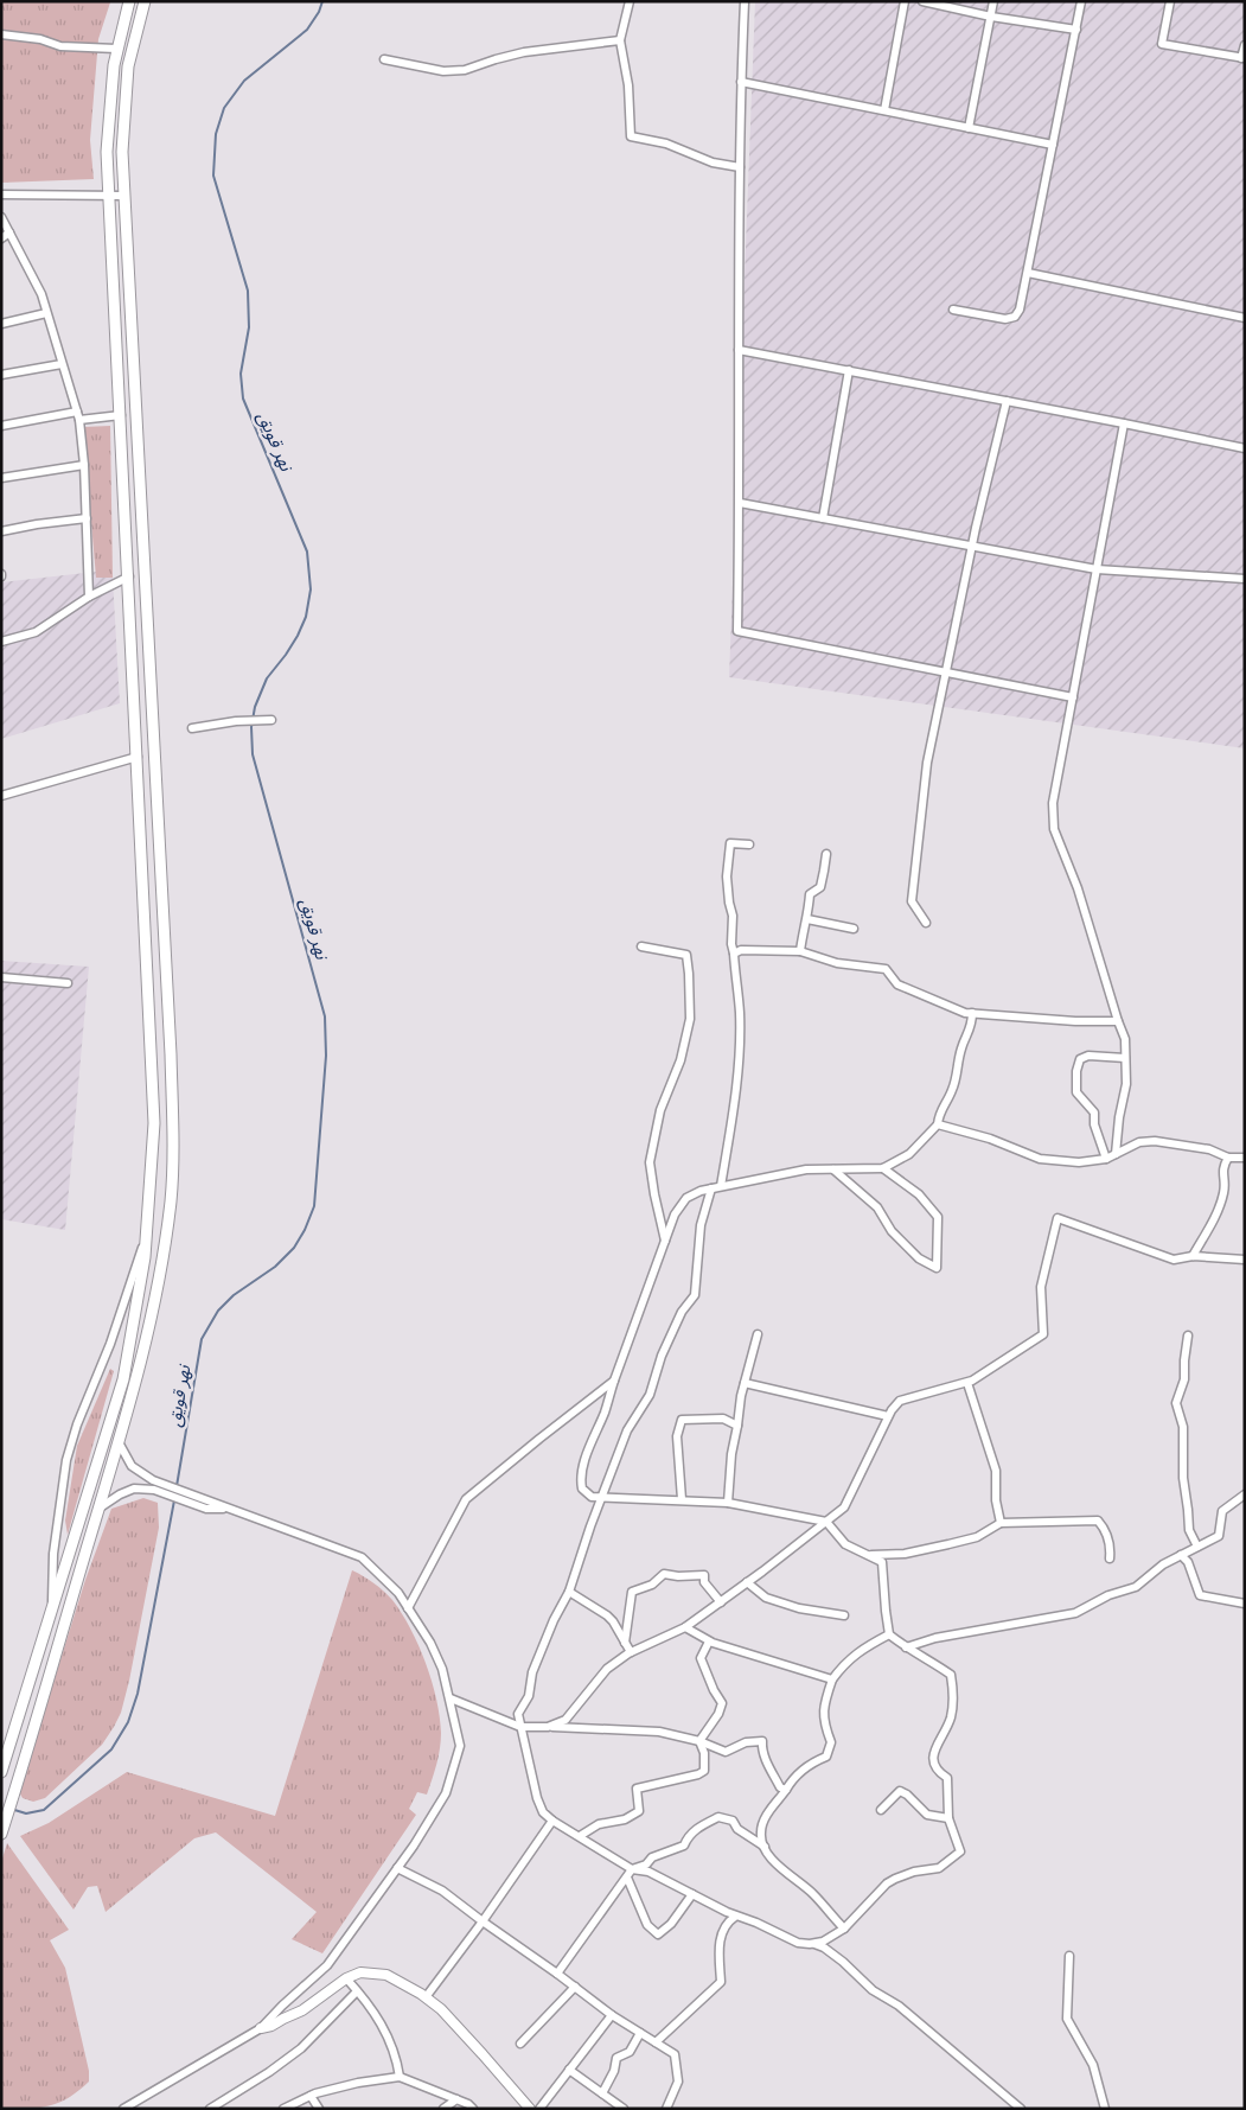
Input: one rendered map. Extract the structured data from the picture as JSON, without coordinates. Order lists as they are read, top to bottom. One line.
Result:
{"water":["نهر قويق"]}
